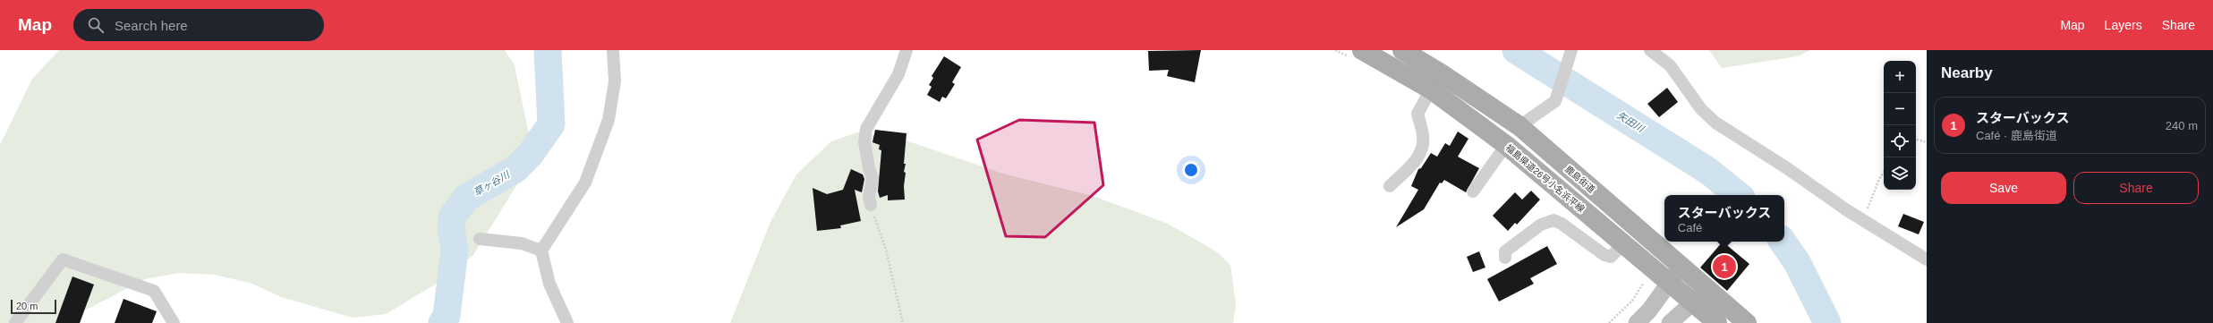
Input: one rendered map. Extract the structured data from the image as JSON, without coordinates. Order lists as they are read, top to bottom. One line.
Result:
{"streets":{"main road":["福島県道26号小名浜平線","鹿島街道"]},"water":["矢田川","草ヶ谷川"],"scale_bar":"20 m","page":{"header":"Map","search":"Search here","nav":["Map","Layers","Share"],"heading":"Nearby","map_buttons":["+","−"],"list":[{"mark":"1","name":"スターバックス","note":"Café · 鹿島街道","value":"240 m"}],"buttons":["Save","Share"],"popup":["スターバックス","Café"],"pins":"1","scale":"20 m"}}
